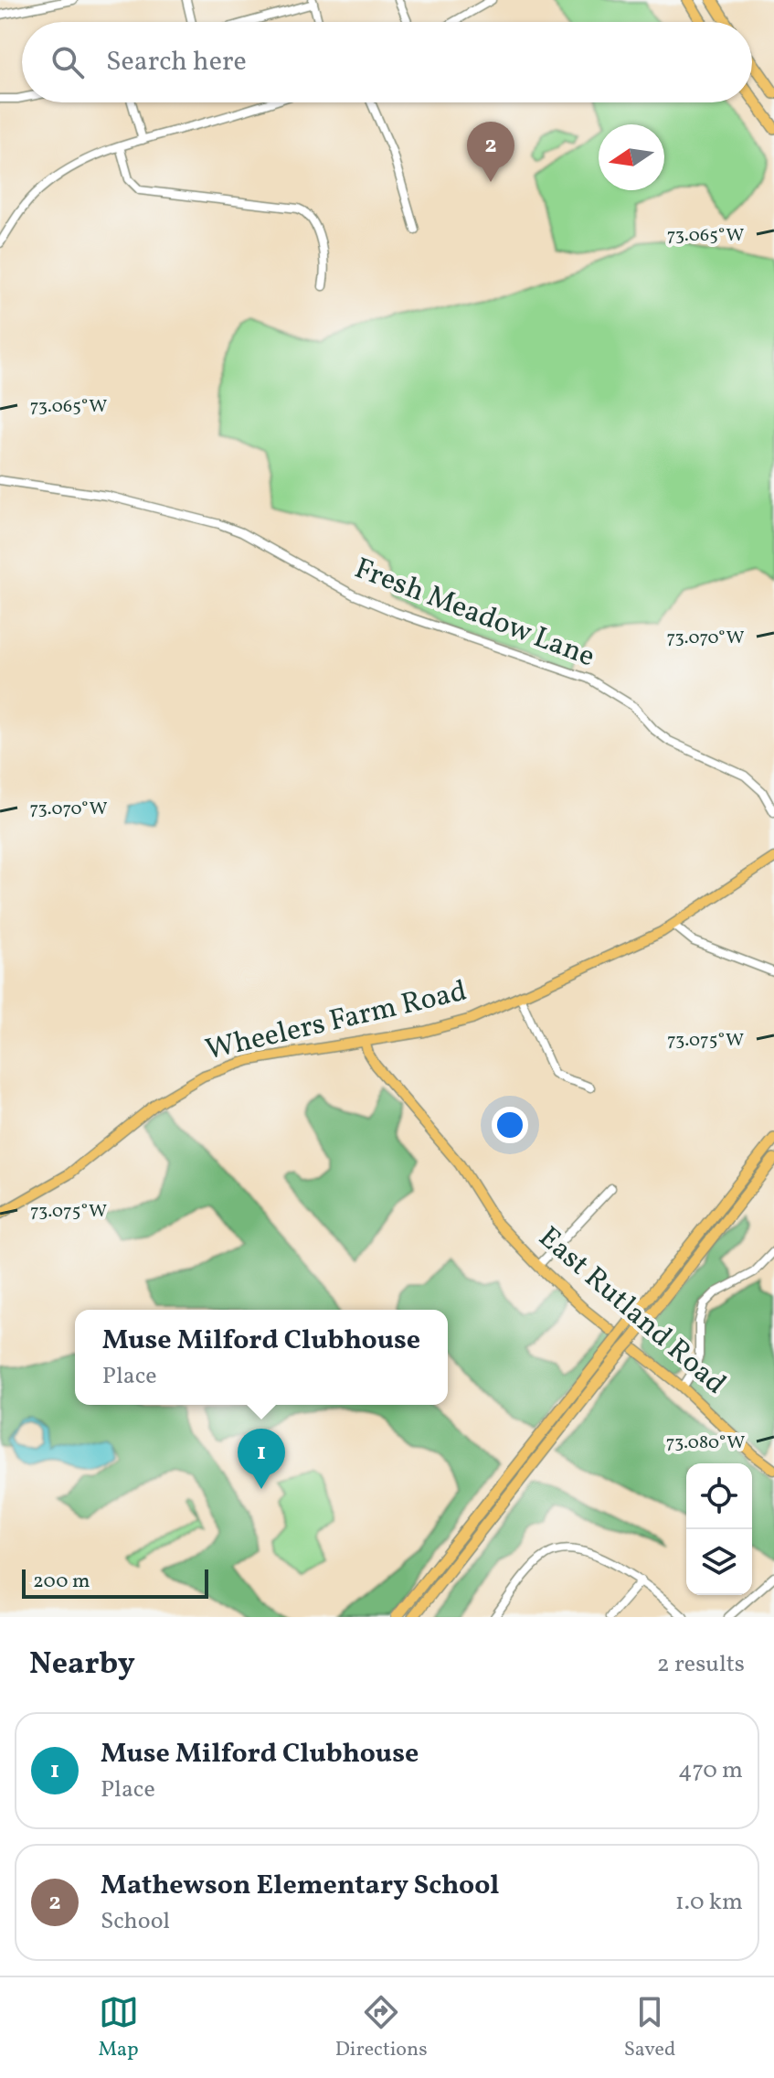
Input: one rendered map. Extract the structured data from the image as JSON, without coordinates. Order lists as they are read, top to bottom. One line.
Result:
{"streets":{"main road":["Wheelers Farm Road","East Rutland Road"],"street":["Fresh Meadow Lane"]},"crossings":[["Wheelers Farm Road","East Rutland Road"]],"scale_bar":"200 m","north":"left","page":{"search":"Search here","pins":["2","1"],"popup":["Muse Milford Clubhouse","Place"],"scale":"200 m","heading":["Nearby","2 results"],"list":[{"mark":"1","name":"Muse Milford Clubhouse","note":"Place","value":"470 m"},{"mark":"2","name":"Mathewson Elementary School","note":"School","value":"1.0 km"}],"nav":["Map","Directions","Saved"]},"coordinates":["73.065°W","73.070°W","73.075°W","73.080°W"]}
